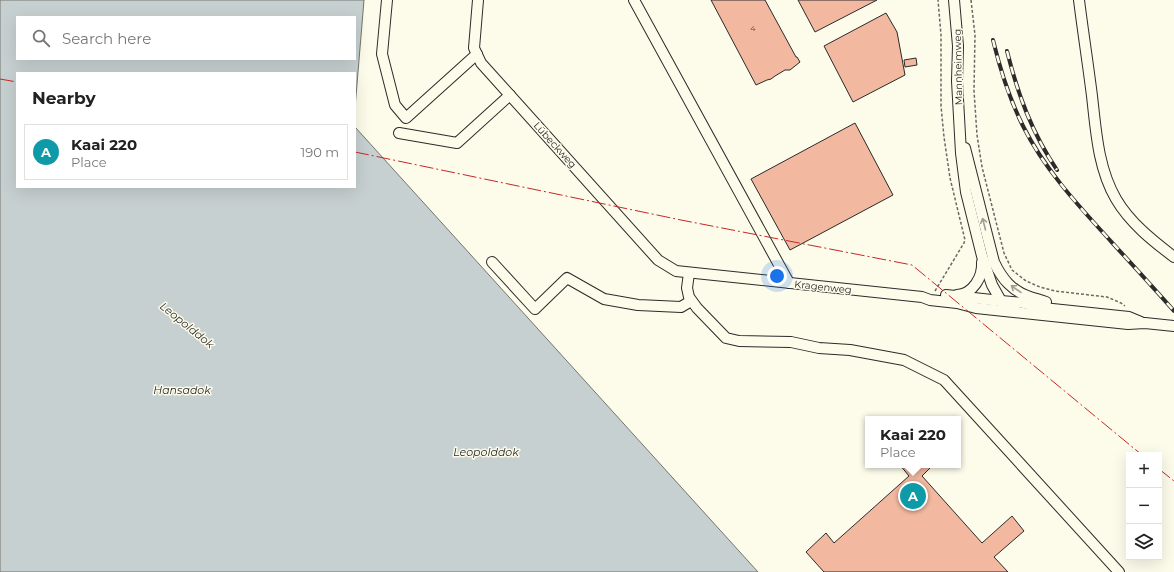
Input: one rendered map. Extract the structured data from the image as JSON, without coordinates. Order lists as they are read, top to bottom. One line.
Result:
{"streets":{"street":["Mannheimweg","Lübeckweg","Kragenweg"]},"crossings":[["Mannheimweg","Kragenweg"],["Lübeckweg","Kragenweg"]],"water":["Leopolddok","Hansadok"],"house_numbers":["4"],"page":{"search":"Search here","heading":"Nearby","list":[{"mark":"A","name":"Kaai 220","note":"Place","value":"190 m"}],"popup":["Kaai 220","Place"],"map_buttons":["+","−"],"pins":"A"}}
